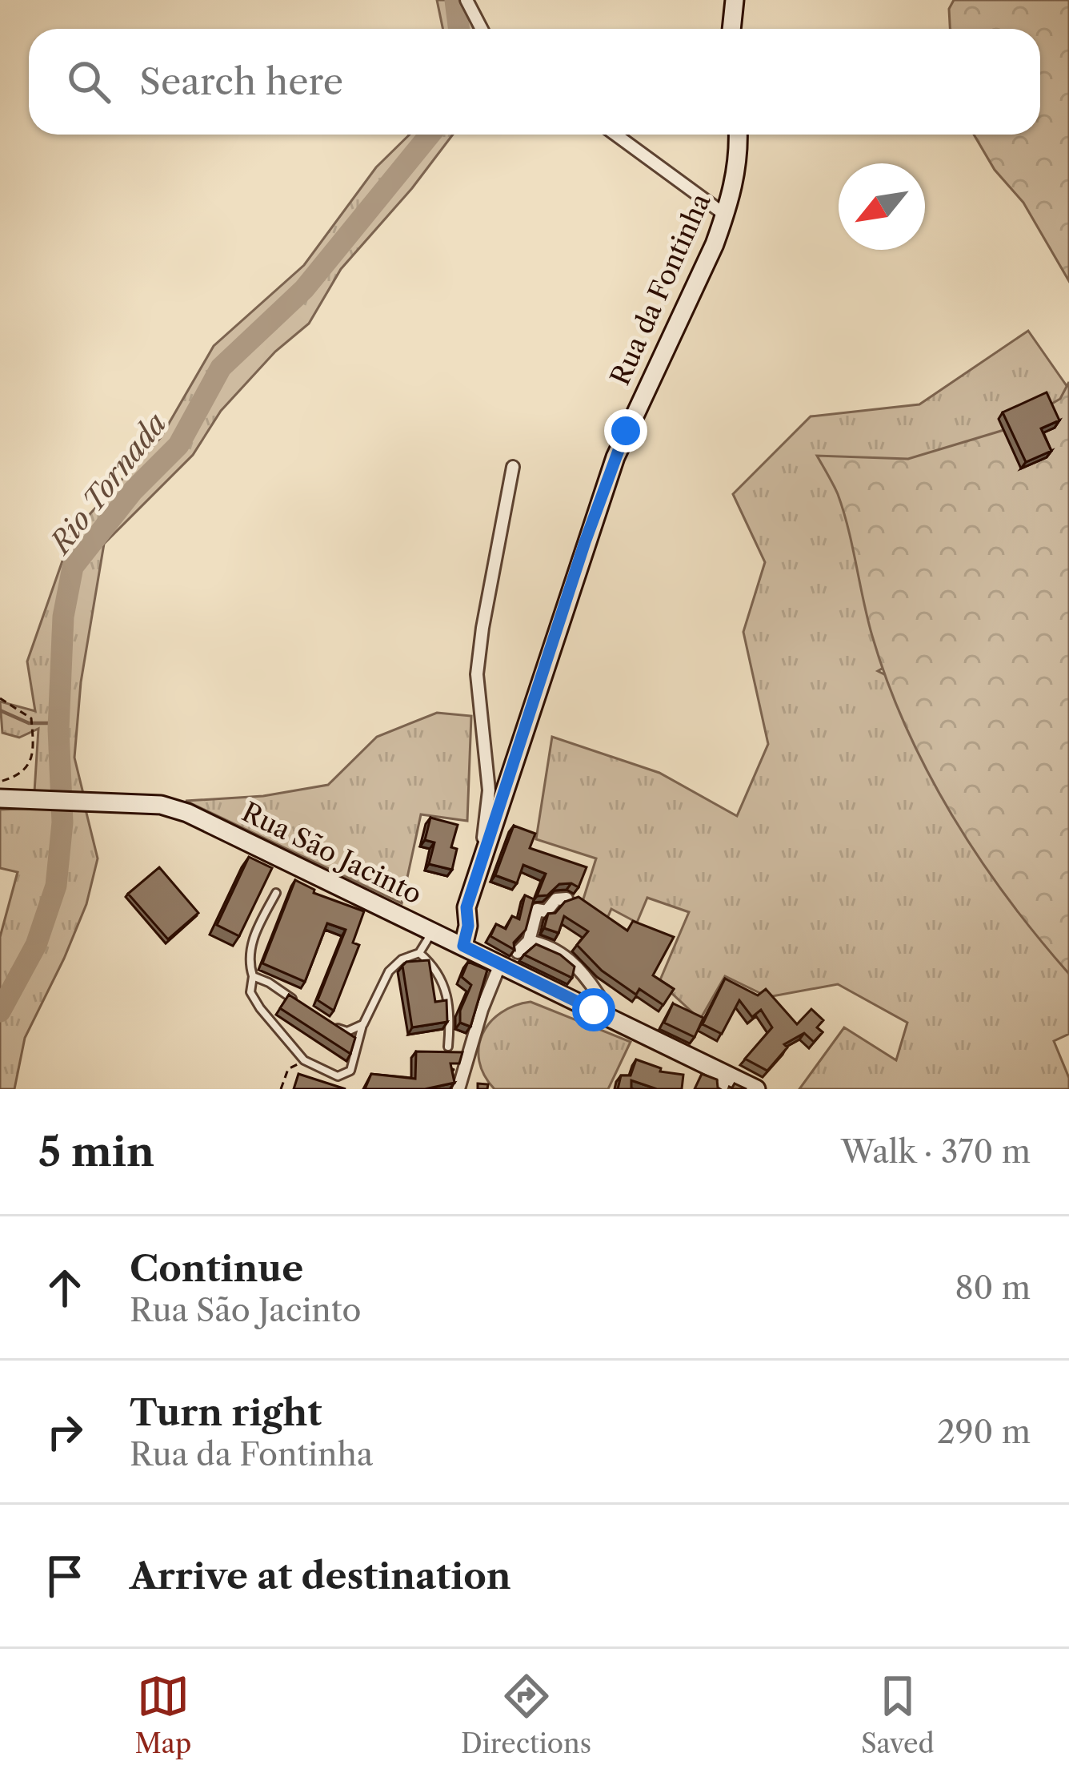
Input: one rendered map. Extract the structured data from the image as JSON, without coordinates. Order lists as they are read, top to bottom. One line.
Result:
{"streets":{"street":["Rua da Fontinha","Rua São Jacinto"]},"crossings":[["Rua da Fontinha","Rua São Jacinto"]],"water":["Rio Tornada"],"north":"bottom left","page":{"search":"Search here","heading":["5 min","Walk · 370 m"],"list":[["Continue","Rua São Jacinto","80 m"],["Turn right","Rua da Fontinha","290 m"],"Arrive at destination"],"nav":["Map","Directions","Saved"]}}
